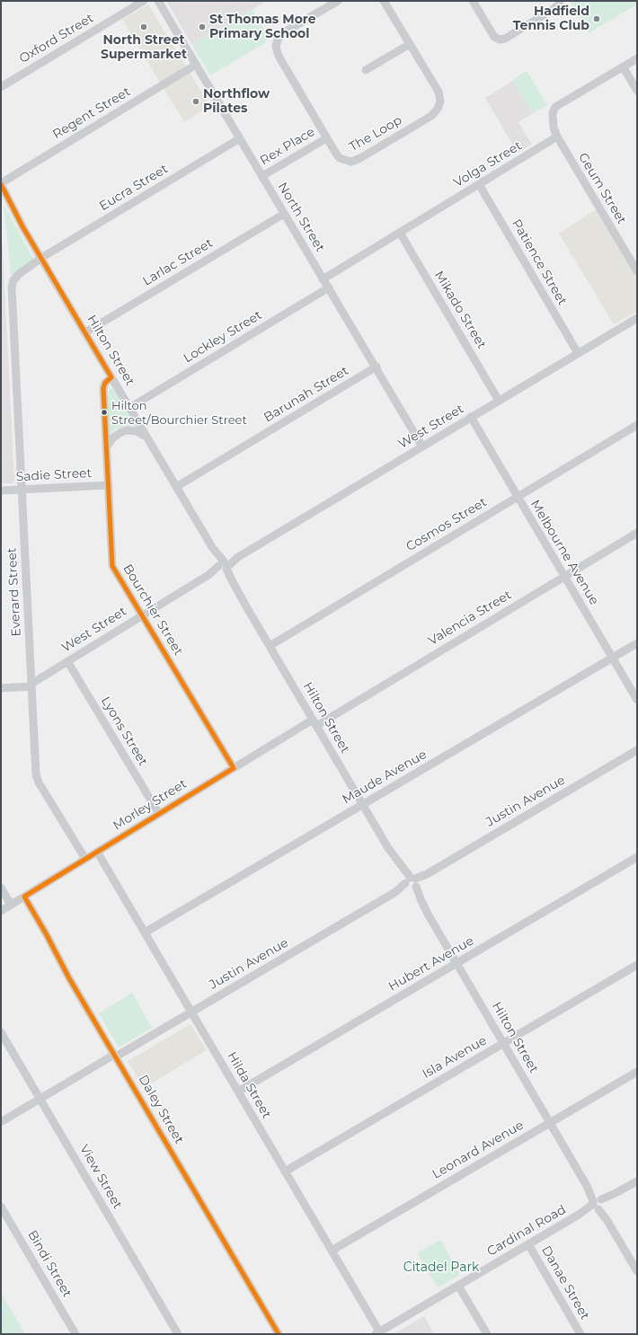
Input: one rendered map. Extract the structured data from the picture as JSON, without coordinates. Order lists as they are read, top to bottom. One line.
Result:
{"streets":{"street":["Oxford Street","Regent Street","The Loop","Rex Place","Volga Street","Eucra Street","Geum Street","North Street","Larlac Street","Patience Street","Mikado Street","Lockley Street","Hilton Street","Barunah Street","West Street","Sadie Street","Cosmos Street","Melbourne Avenue","Everard Street","Bourchier Street","Valencia Street","Lyons Street","Maude Avenue","Justin Avenue","Morley Street","Hubert Avenue","Isla Avenue","Hilda Street","Daley Street","Leonard Avenue","View Street","Cardinal Road","Bindi Street","Danae Street"]},"crossings":[["Regent Street","North Street"],["Regent Street","Hilton Street"],["The Loop","Rex Place"],["Rex Place","North Street"],["Volga Street","Geum Street"],["Volga Street","North Street"],["Volga Street","Patience Street"],["Volga Street","Mikado Street"],["Eucra Street","North Street"],["Eucra Street","Hilton Street"],["Eucra Street","Everard Street"],["North Street","Larlac Street"],["North Street","Lockley Street"],["North Street","Barunah Street"],["North Street","West Street"],["Larlac Street","Hilton Street"],["Patience Street","West Street"],["Mikado Street","West Street"],["Lockley Street","Hilton Street"],["Hilton Street","Barunah Street"],["Hilton Street","West Street"],["Hilton Street","Cosmos Street"],["Hilton Street","Everard Street"],["Hilton Street","Bourchier Street"],["Hilton Street","Valencia Street"],["Hilton Street","Maude Avenue"],["Hilton Street","Justin Avenue"],["Hilton Street","Morley Street"],["Hilton Street","Hubert Avenue"],["Hilton Street","Isla Avenue"],["Hilton Street","Leonard Avenue"],["Hilton Street","Cardinal Road"],["West Street","Melbourne Avenue"],["West Street","Everard Street"],["West Street","Bourchier Street"],["West Street","Lyons Street"],["Sadie Street","Everard Street"],["Sadie Street","Bourchier Street"],["Cosmos Street","Melbourne Avenue"],["Melbourne Avenue","Valencia Street"],["Melbourne Avenue","Maude Avenue"],["Everard Street","Morley Street"],["Bourchier Street","Morley Street"],["Valencia Street","Morley Street"],["Lyons Street","Morley Street"],["Maude Avenue","Hilda Street"],["Justin Avenue","Hilda Street"],["Justin Avenue","Daley Street"],["Justin Avenue","View Street"],["Morley Street","Hilda Street"],["Morley Street","Daley Street"],["Hubert Avenue","Hilda Street"],["Isla Avenue","Hilda Street"],["Hilda Street","Leonard Avenue"],["Hilda Street","Cardinal Road"],["Cardinal Road","Danae Street"]],"parks":["Citadel Park"],"places":["Hadfield Tennis Club","North Street Supermarket","St Thomas More Primary School","Northflow Pilates","Hilton Street/Bourchier Street"]}
